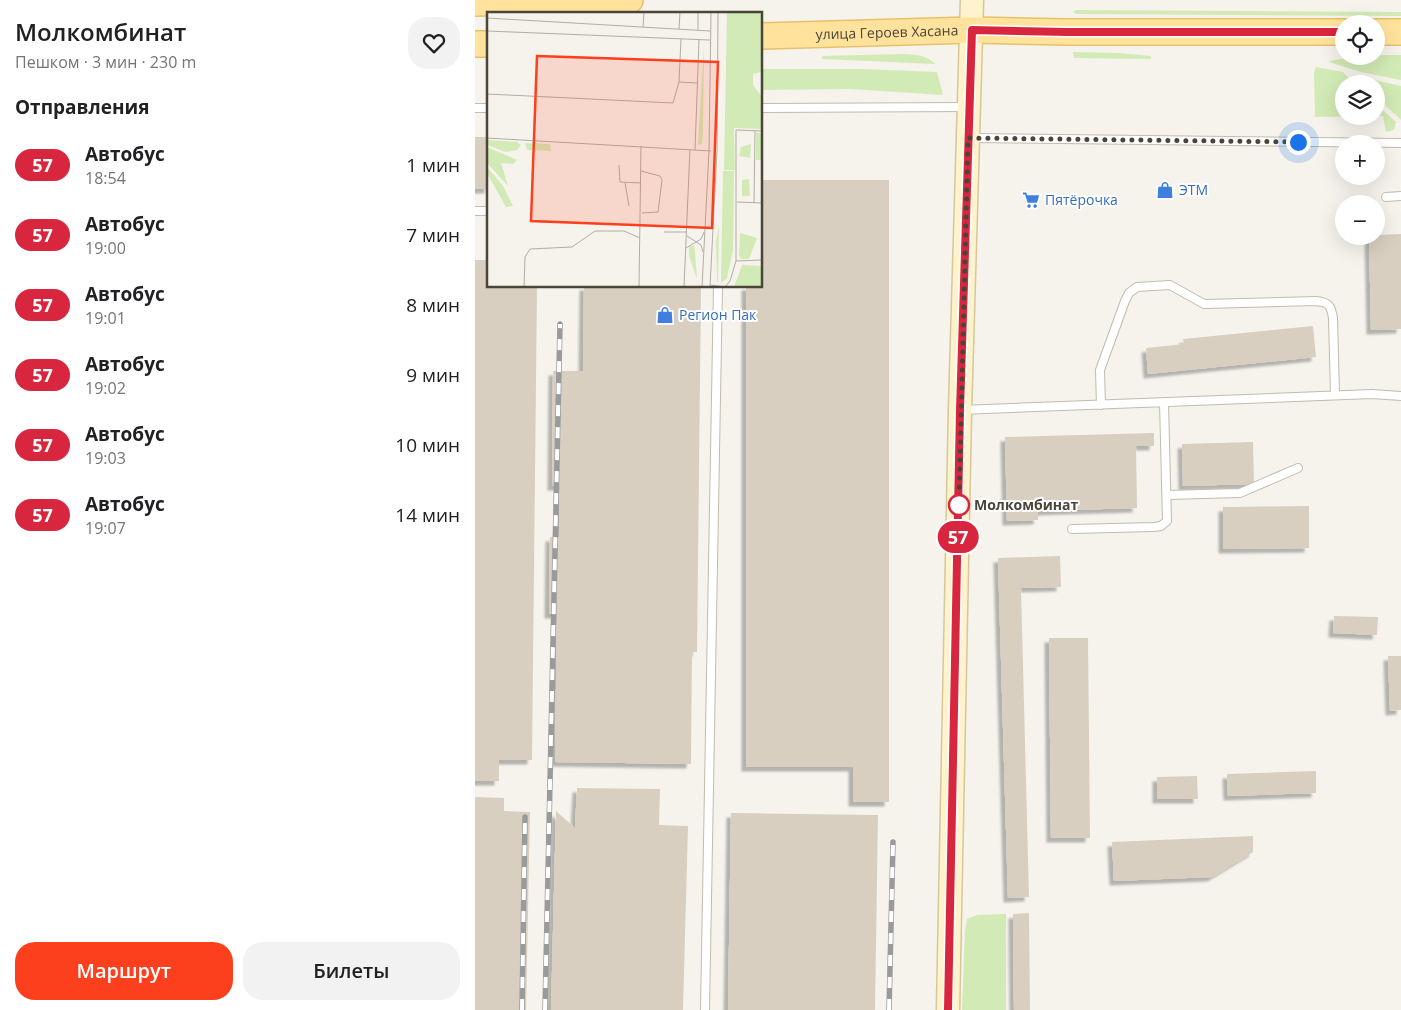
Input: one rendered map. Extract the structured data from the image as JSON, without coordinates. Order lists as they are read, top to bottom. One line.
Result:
{"streets":{"main road":["улица Героев Хасана"]},"places":{"shop":["ЭТМ","Регион Пак"],"supermarket":["Пятёрочка"],"other":["Молкомбинат"]},"lines":["bus line 57"],"page":{"heading":[["Молкомбинат","Пешком · 3 мин · 230 m"],"Отправления"],"on_map":"57","map_buttons":["+","−"],"list":[{"mark":"57","name":"Автобус","note":"18:54","value":"1 мин"},{"mark":"57","name":"Автобус","note":"19:00","value":"7 мин"},{"mark":"57","name":"Автобус","note":"19:01","value":"8 мин"},{"mark":"57","name":"Автобус","note":"19:02","value":"9 мин"},{"mark":"57","name":"Автобус","note":"19:03","value":"10 мин"},{"mark":"57","name":"Автобус","note":"19:07","value":"14 мин"}],"buttons":["Маршрут","Билеты"]}}
